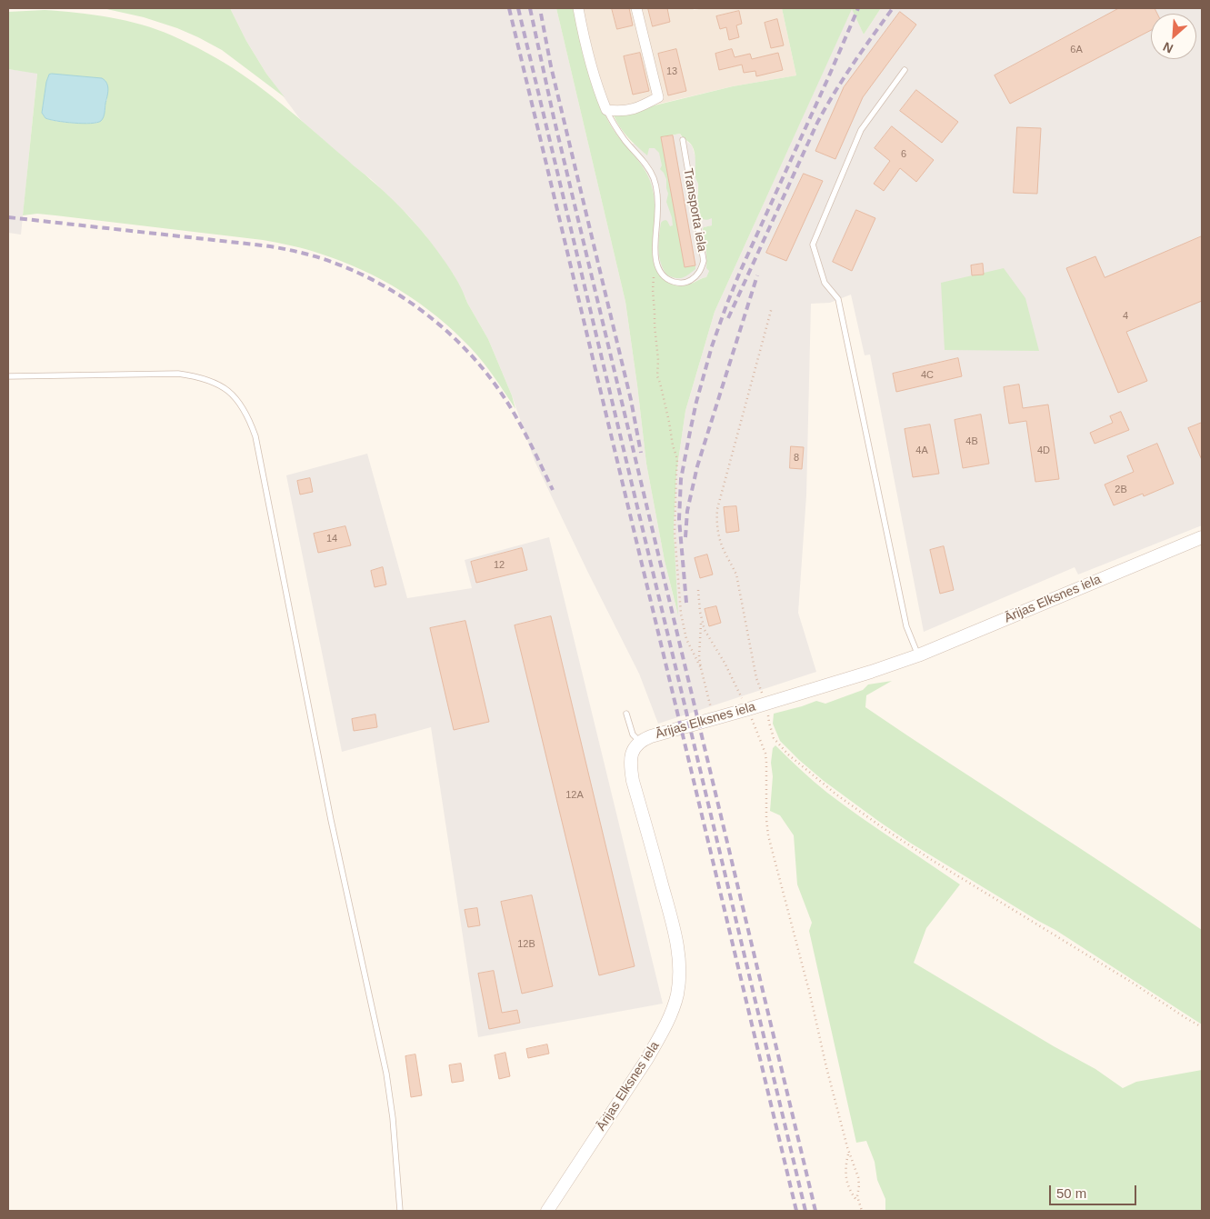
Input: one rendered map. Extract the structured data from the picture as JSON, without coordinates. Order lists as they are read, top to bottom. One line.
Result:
{"streets":{"street":["Transporta iela","Ārijas Elksnes iela"]},"house_numbers":["6A","13","6","4","4C","4B","4A","4D","8","2B","14","12","12A","12B"],"scale_bar":"50 m","north":"bottom left"}
